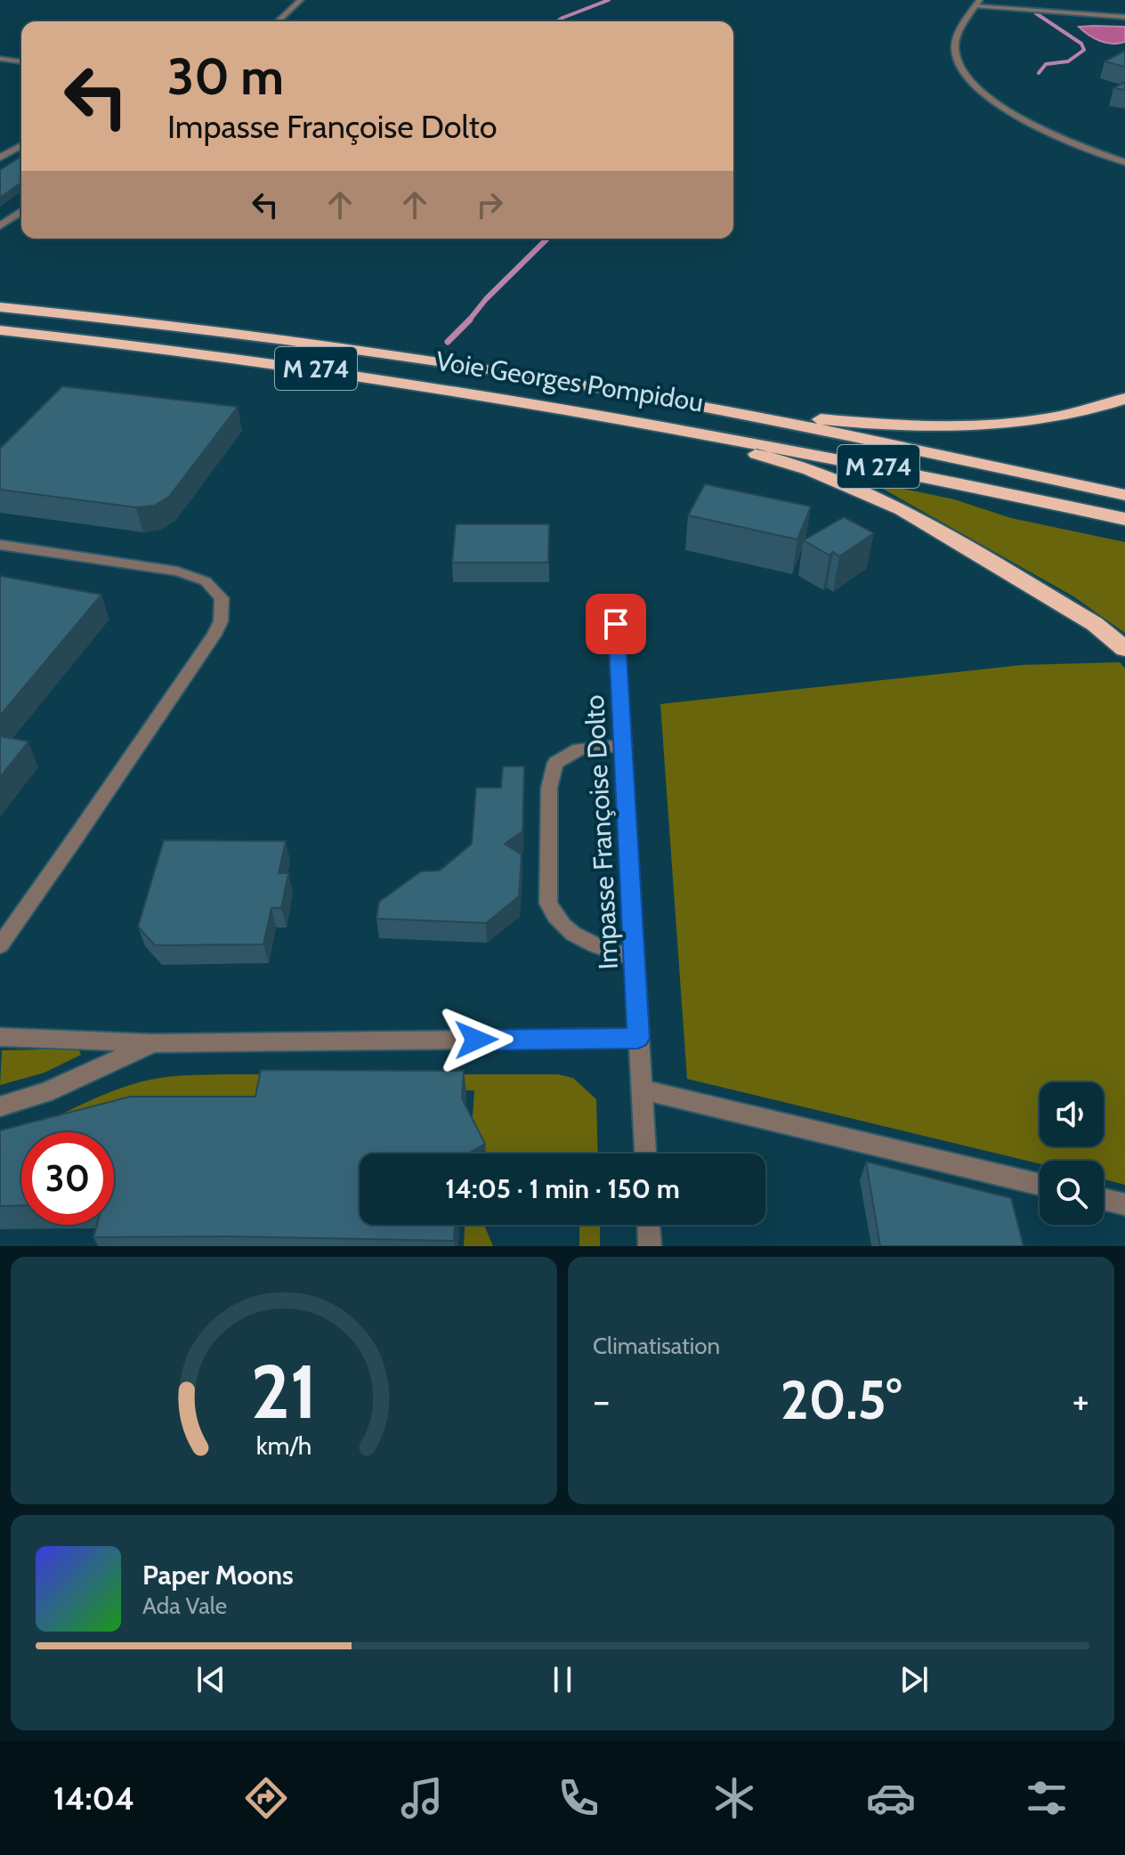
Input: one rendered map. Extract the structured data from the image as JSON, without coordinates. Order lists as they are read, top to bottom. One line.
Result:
{"streets":{"highway":["M 274","Voie Georges Pompidou"],"street":["Impasse Françoise Dolto"]},"page":{"turn":["30 m","Impasse Françoise Dolto"],"limit":"30","trip":"14:05 · 1 min · 150 m","tile":"Climatisation","heat":["−","20.5°","+"],"song":["Paper Moons","Ada Vale"],"tabs":"14:04","gauge":["21","km/h"]}}
